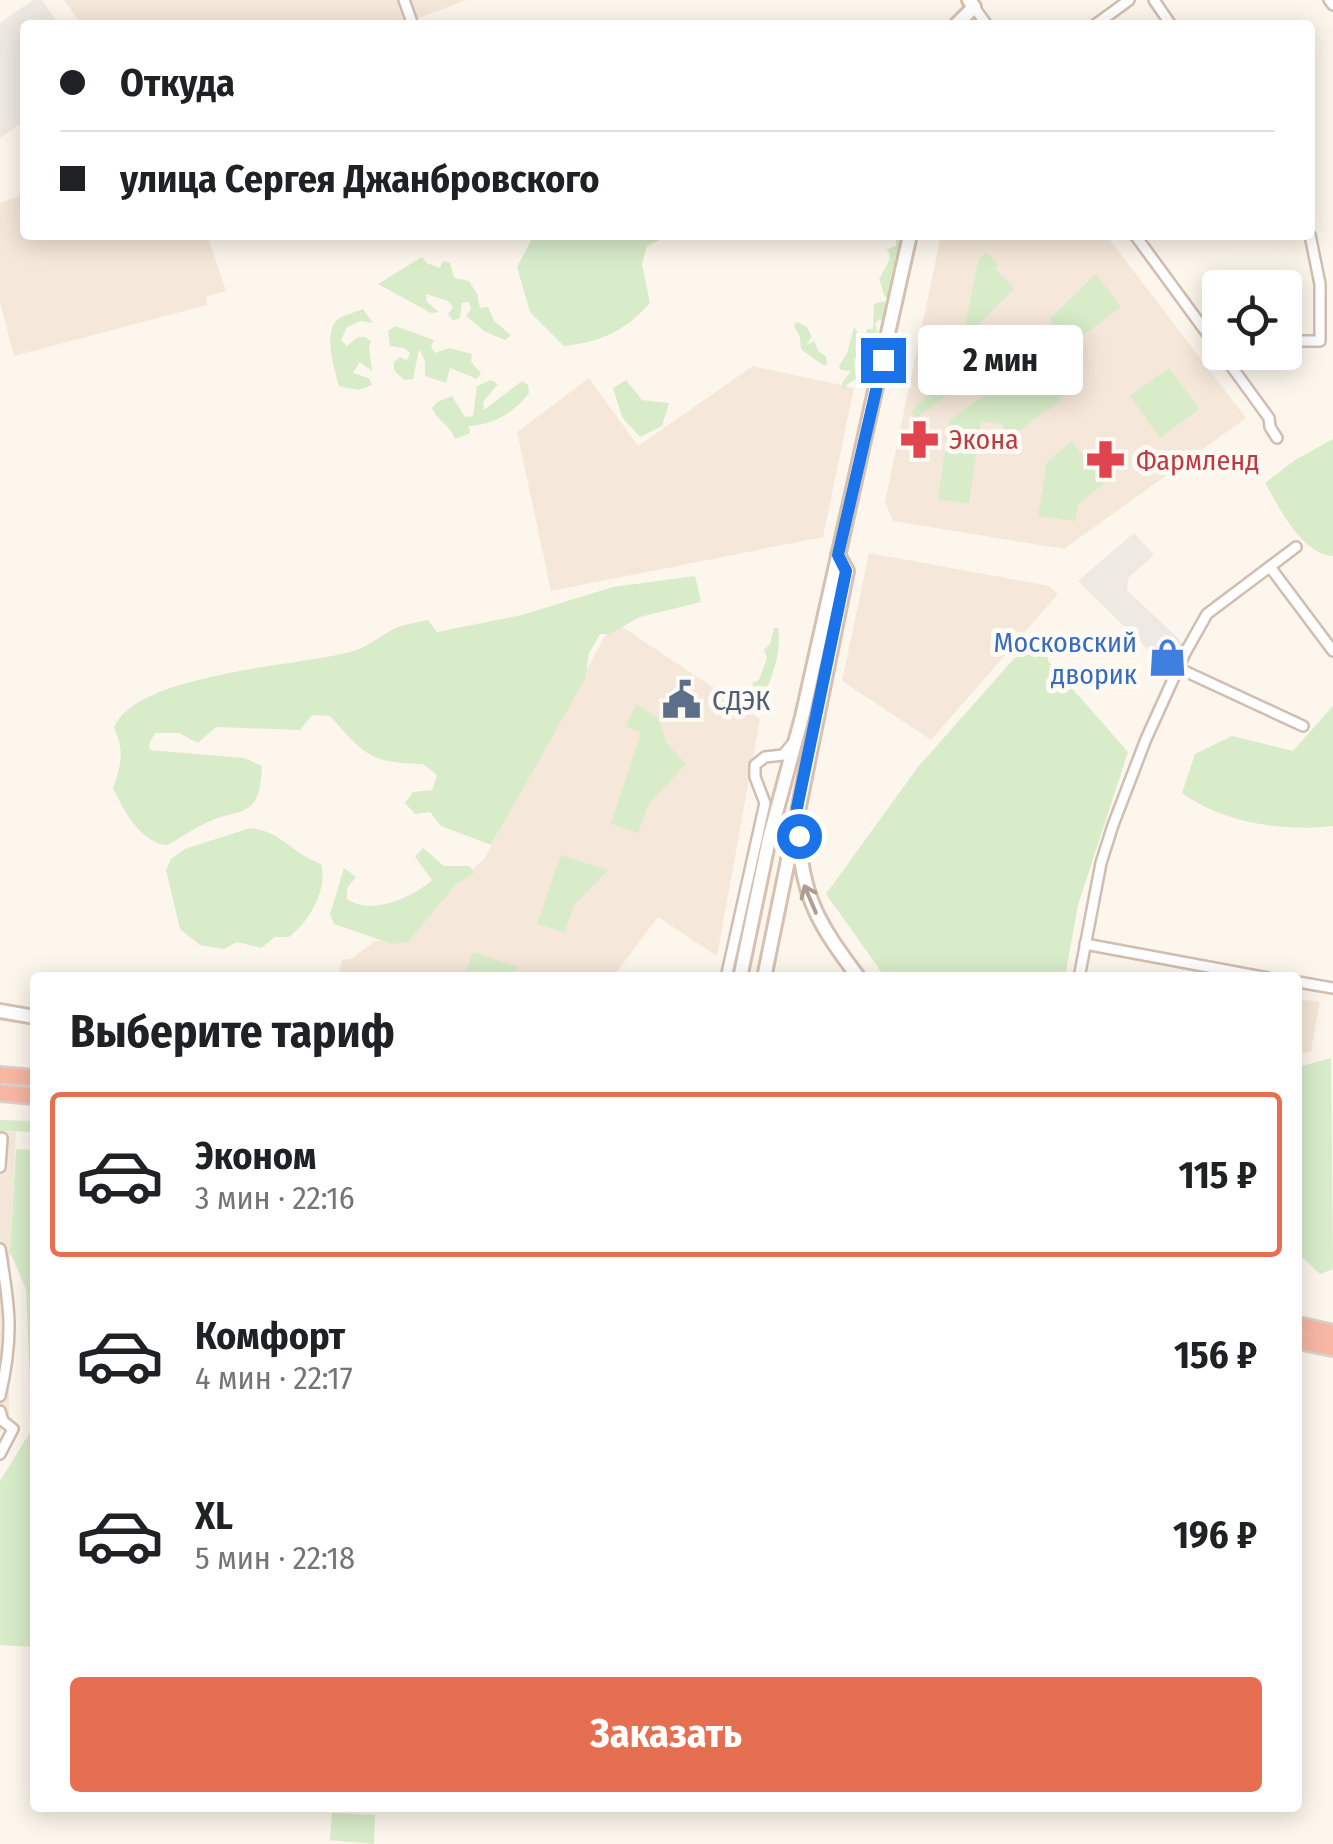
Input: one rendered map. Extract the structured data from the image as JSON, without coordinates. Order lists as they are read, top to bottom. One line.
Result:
{"places":{"pharmacy":["Экона","Фармленд"],"shop":["Московский дворик"],"public building":["СДЭК"]},"page":{"banner":["Откуда","улица Сергея Джанбровского"],"bubble":"2 мин","heading":"Выберите тариф","list":[{"name":"Эконом","note":"3 мин · 22:16","value":"115 ₽"},{"name":"Комфорт","note":"4 мин · 22:17","value":"156 ₽"},{"name":"XL","note":"5 мин · 22:18","value":"196 ₽"}],"buttons":"Заказать"}}
